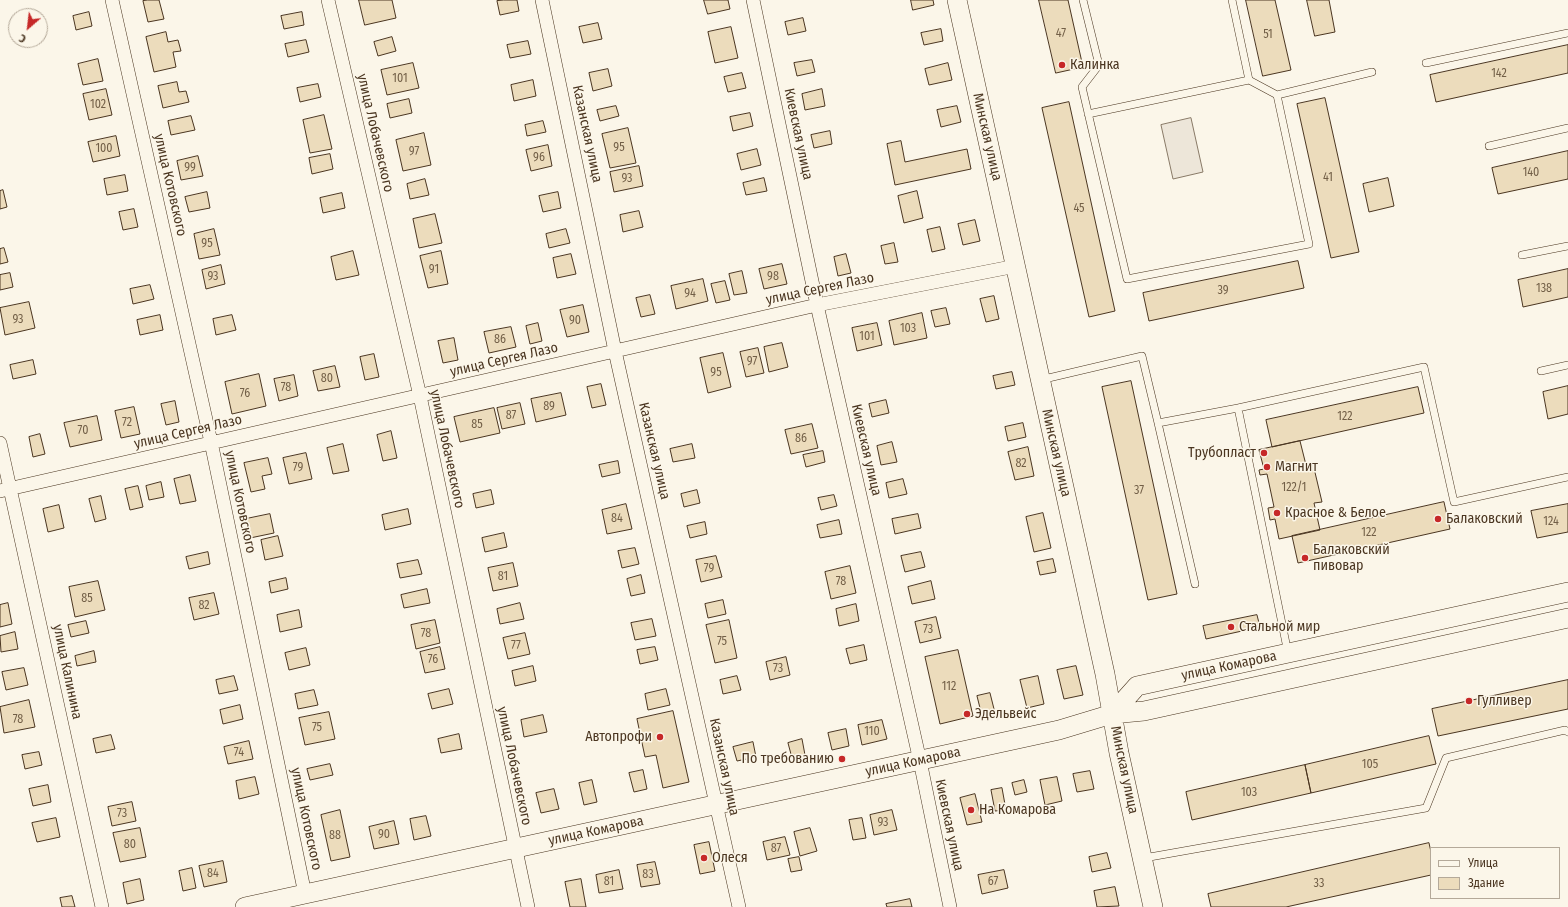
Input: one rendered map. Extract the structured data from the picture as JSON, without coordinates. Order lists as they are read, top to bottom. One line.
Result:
{"streets":{"main road":["Минская улица","улица Комарова"],"street":["улица Лобачевского","Казанская улица","Киевская улица","улица Котовского","улица Сергея Лазо","улица Калинина"]},"crossings":[["улица Лобачевского","улица Сергея Лазо"],["улица Лобачевского","улица Комарова"],["Казанская улица","улица Сергея Лазо"],["Казанская улица","улица Комарова"],["Киевская улица","улица Сергея Лазо"],["Киевская улица","улица Комарова"],["Минская улица","улица Сергея Лазо"],["Минская улица","улица Комарова"],["улица Котовского","улица Сергея Лазо"],["улица Котовского","улица Комарова"],["улица Сергея Лазо","улица Калинина"]],"places":["Калинка","Трубопласт","Магнит","Красное & Белое","Балаковский","Балаковский пивовар","Стальной мир","Гулливер","Эдельвейс","Автопрофи","По требованию","На Комарова","Олеся"],"house_numbers":["47","51","142","101","102","95","100","97","96","99","140","41","93","45","95","91","93","98","138","39","94","93","90","103","101","86","97","95","80","78","76","89","87","122","72","85","70","86","82","79","122/1","37","84","124","122","79","81","78","85","82","73","78","75","77","76","73","112","78","75","110","74","105","103","73","93","90","88","80","87","84","83","81","67","33"],"legend":["Улица","Здание"],"north":"bottom left"}
